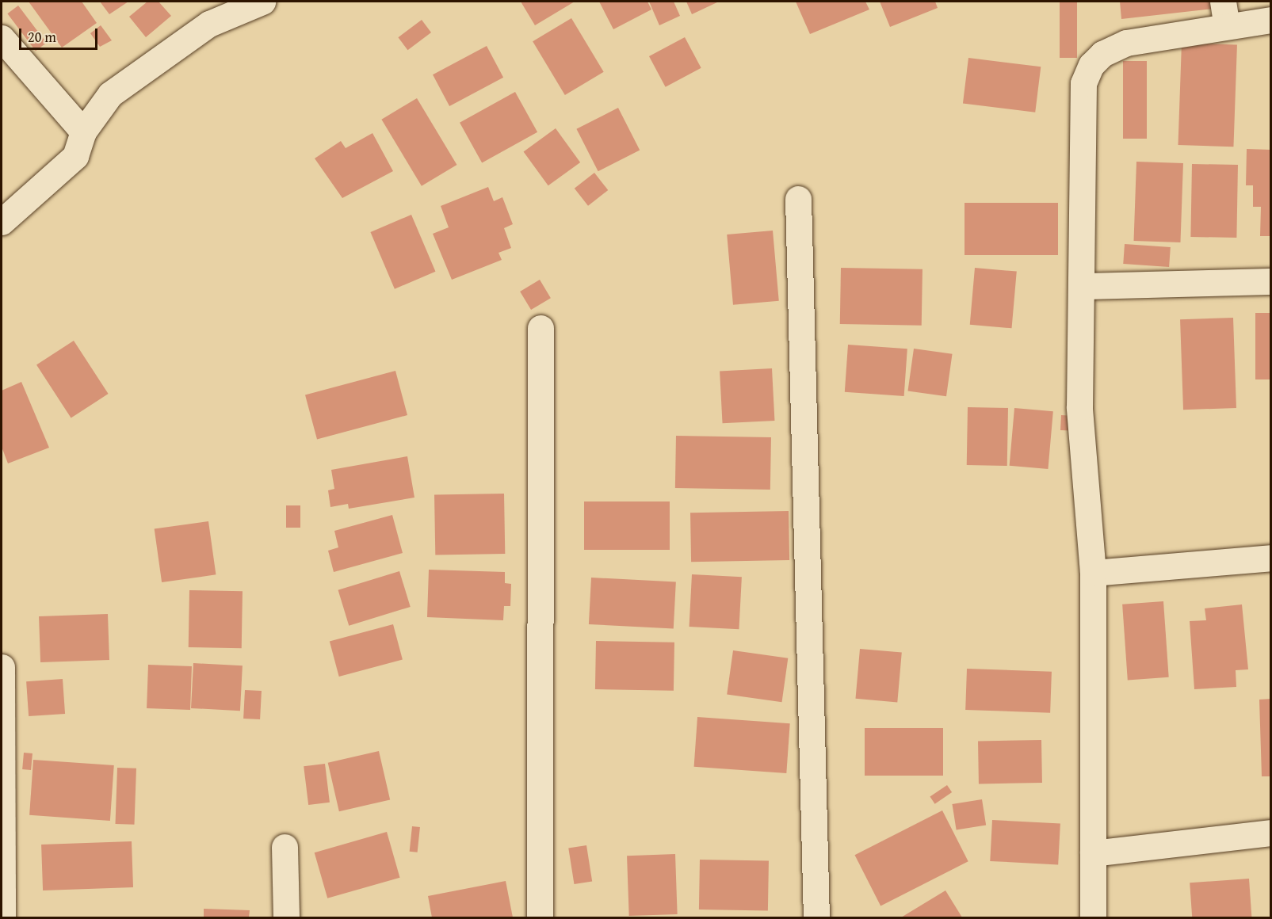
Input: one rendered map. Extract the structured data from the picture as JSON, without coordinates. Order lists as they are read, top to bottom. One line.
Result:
{"scale_bar":"20 m"}
